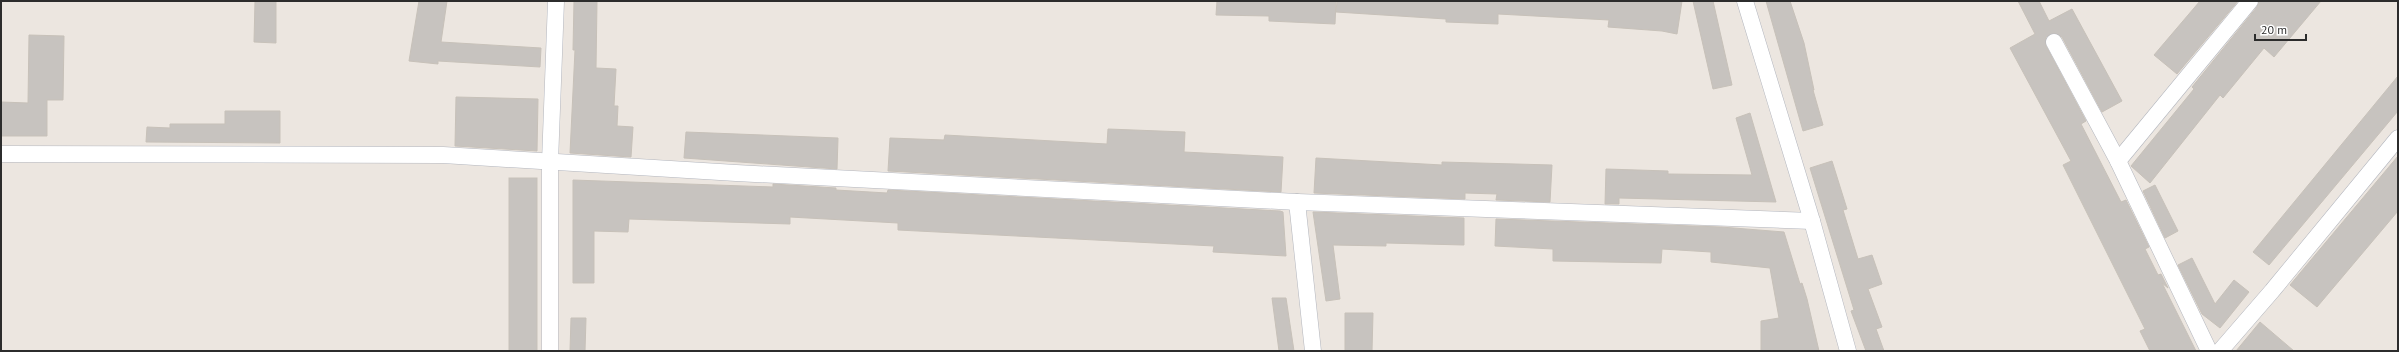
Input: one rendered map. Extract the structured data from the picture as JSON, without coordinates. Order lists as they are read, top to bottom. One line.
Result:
{"scale_bar":"20 m"}
